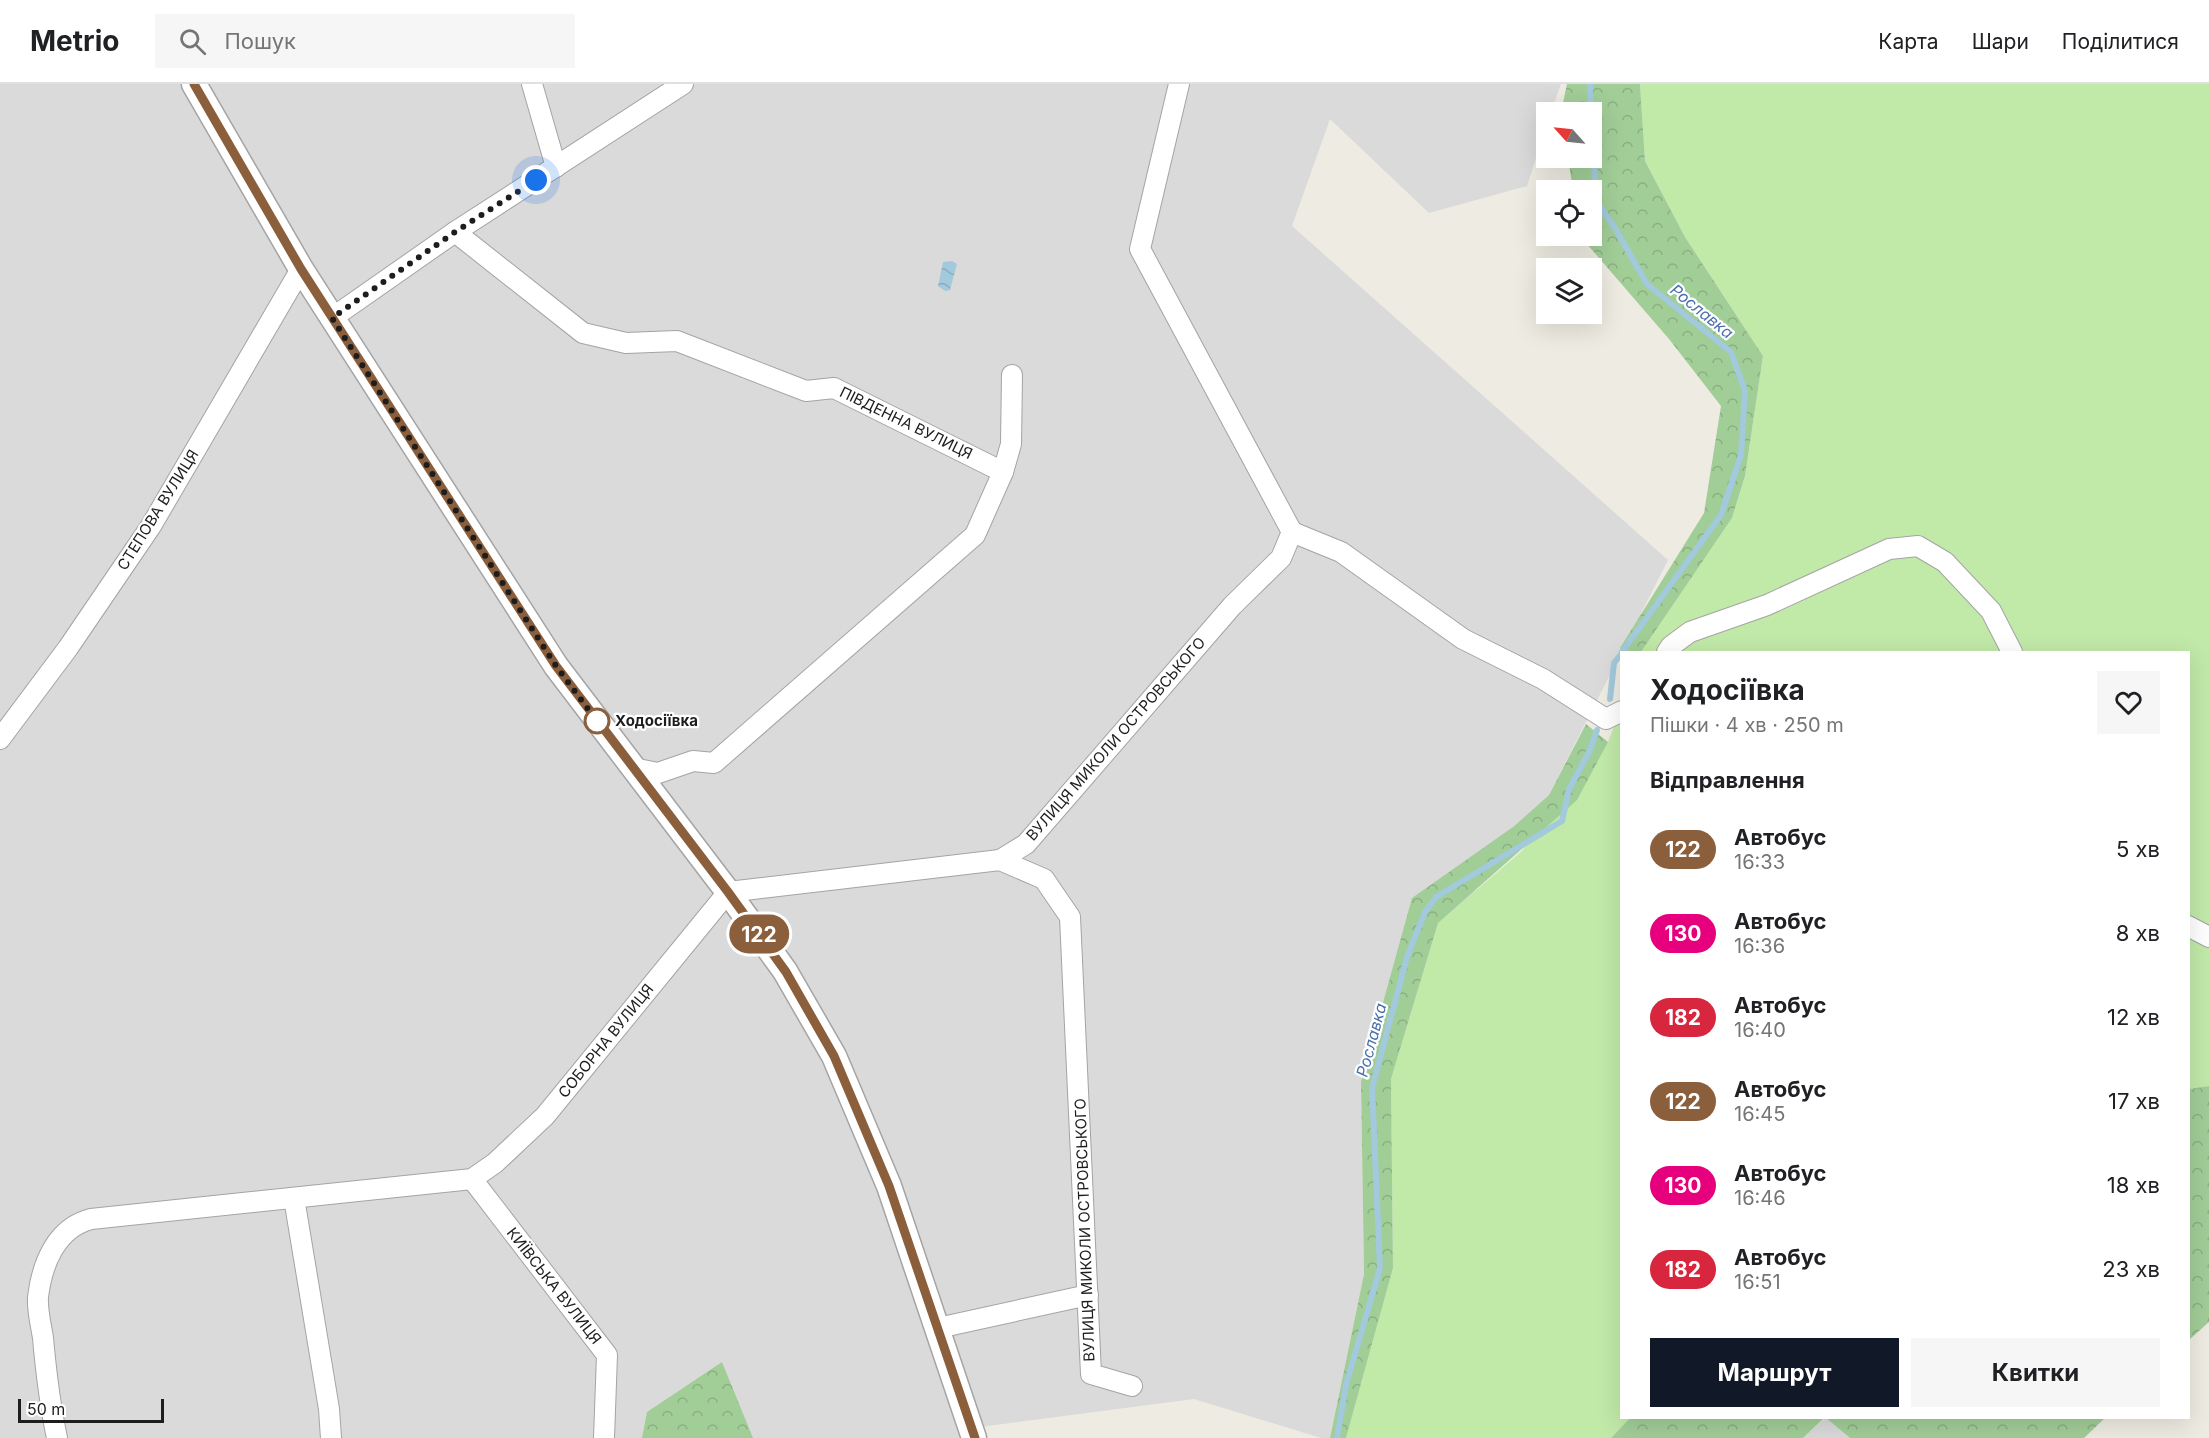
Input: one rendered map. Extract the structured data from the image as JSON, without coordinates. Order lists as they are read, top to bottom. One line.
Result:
{"streets":{"street":["ПІВДЕННА ВУЛИЦЯ","СТЕПОВА ВУЛИЦЯ","ВУЛИЦЯ МИКОЛИ ОСТРОВСЬКОГО","СОБОРНА ВУЛИЦЯ","КИЇВСЬКА ВУЛИЦЯ"]},"crossings":[["СОБОРНА ВУЛИЦЯ","КИЇВСЬКА ВУЛИЦЯ"]],"water":["Рославка"],"places":["Ходосіївка"],"lines":["bus line 122"],"scale_bar":"50 m","north":"top left","page":{"header":"Metrio","search":"Пошук","nav":["Карта","Шари","Поділитися"],"on_map":"122","heading":[["Ходосіївка","Пішки · 4 хв · 250 m"],"Відправлення"],"list":[{"mark":"122","name":"Автобус","note":"16:33","value":"5 хв"},{"mark":"130","name":"Автобус","note":"16:36","value":"8 хв"},{"mark":"182","name":"Автобус","note":"16:40","value":"12 хв"},{"mark":"122","name":"Автобус","note":"16:45","value":"17 хв"},{"mark":"130","name":"Автобус","note":"16:46","value":"18 хв"},{"mark":"182","name":"Автобус","note":"16:51","value":"23 хв"}],"buttons":["Маршрут","Квитки"],"scale":"50 m"}}
